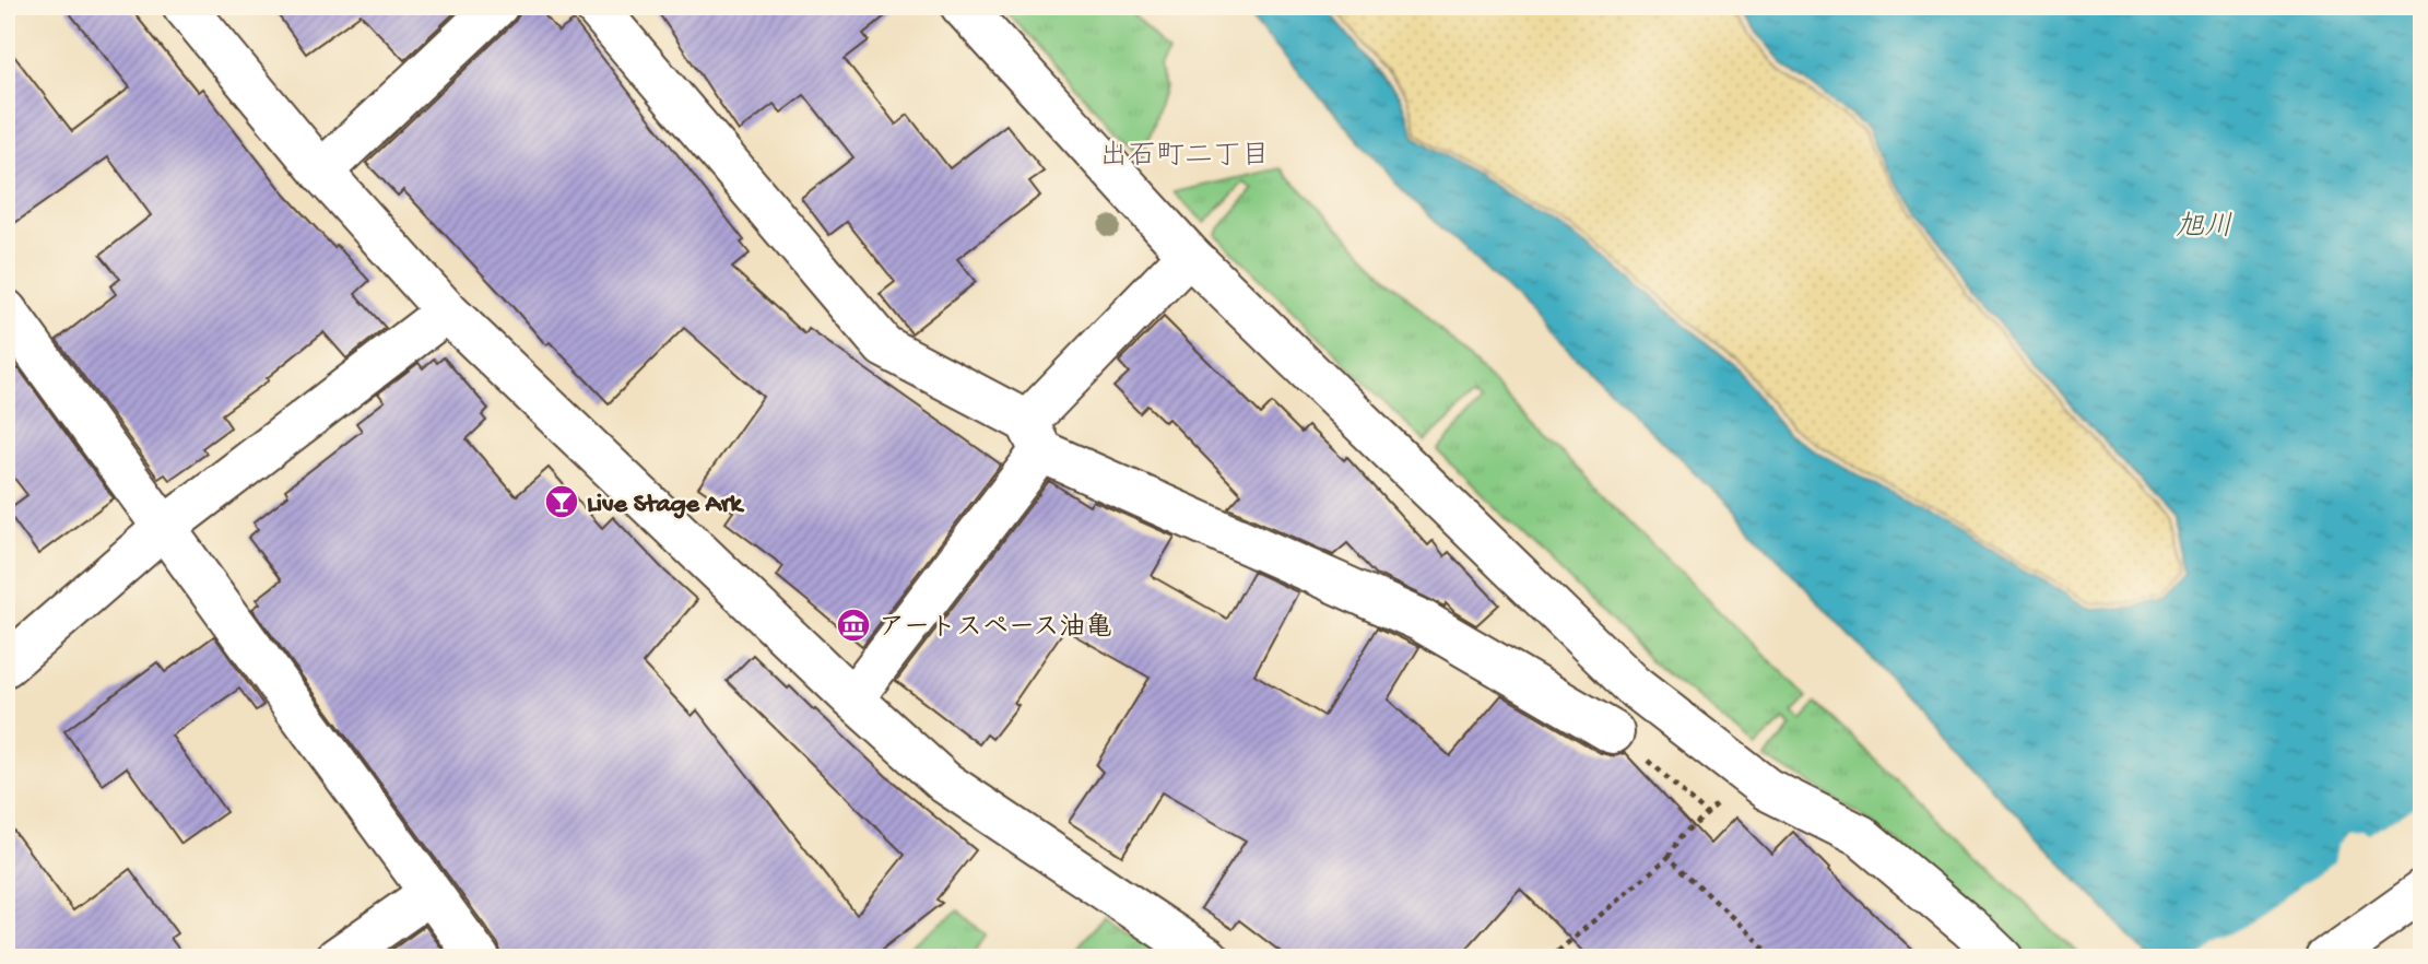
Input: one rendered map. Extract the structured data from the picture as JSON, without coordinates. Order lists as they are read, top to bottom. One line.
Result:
{"districts":["出石町二丁目"],"water":["旭川"],"places":{"bar":["Live Stage Ark"],"museum":["アートスペース油亀"]}}
